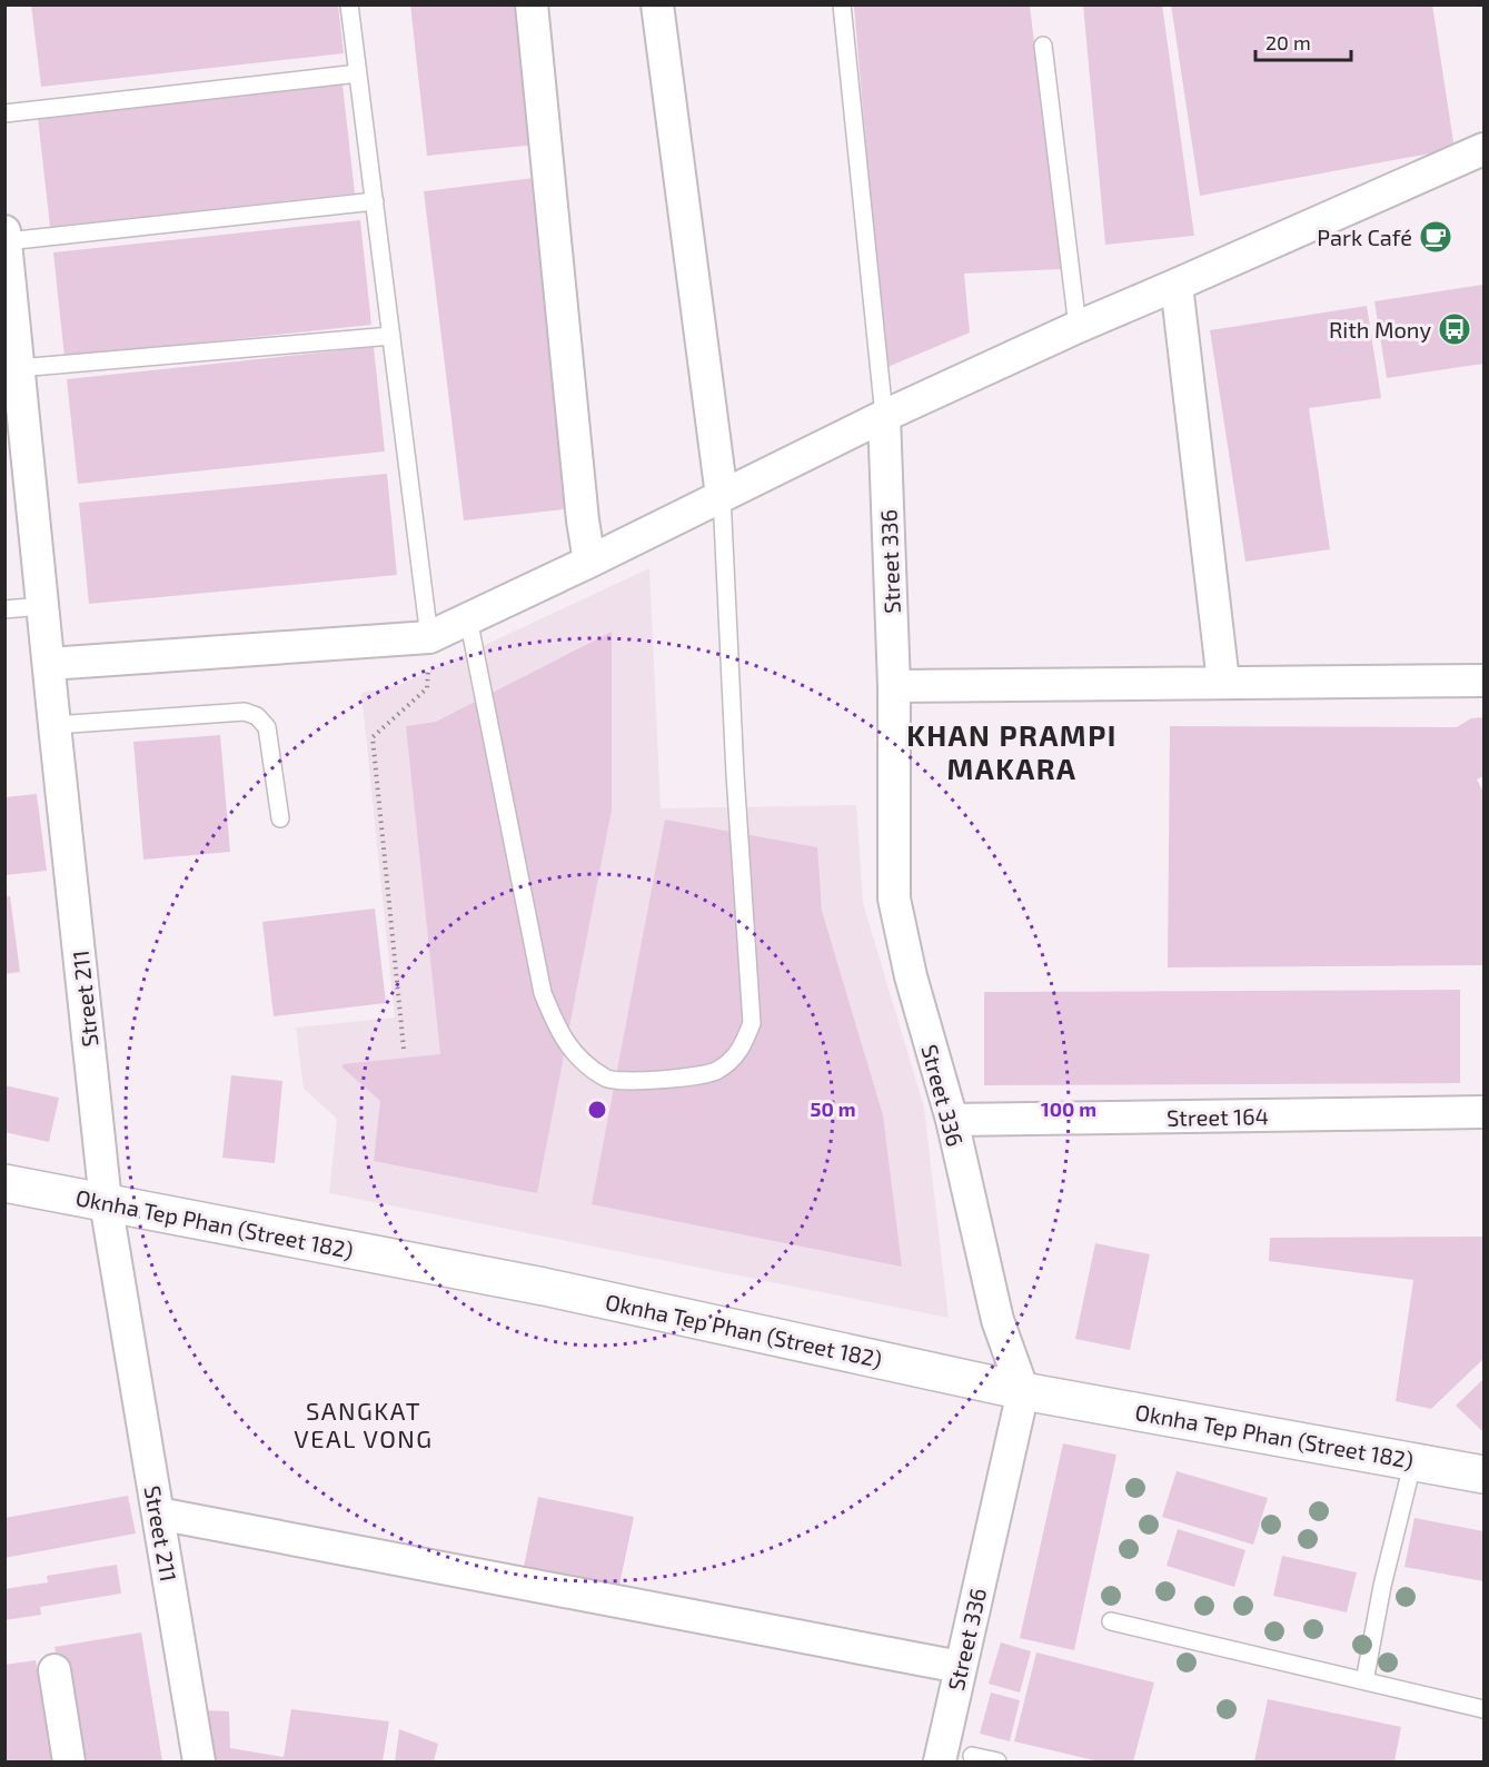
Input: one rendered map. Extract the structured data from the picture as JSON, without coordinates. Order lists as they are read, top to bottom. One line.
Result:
{"streets":{"street":["Street 336","Street 211","Street 164","Oknha Tep Phan (Street 182)"]},"crossings":[["Street 336","Street 164"],["Street 336","Oknha Tep Phan (Street 182)"],["Street 211","Oknha Tep Phan (Street 182)"]],"districts":["KHAN PRAMPI MAKARA","SANGKAT VEAL VONG"],"places":{"cafe":["Park Café"],"bus stop":["Rith Mony"]},"scale_bar":"20 m","rings":["50 m","100 m"]}
